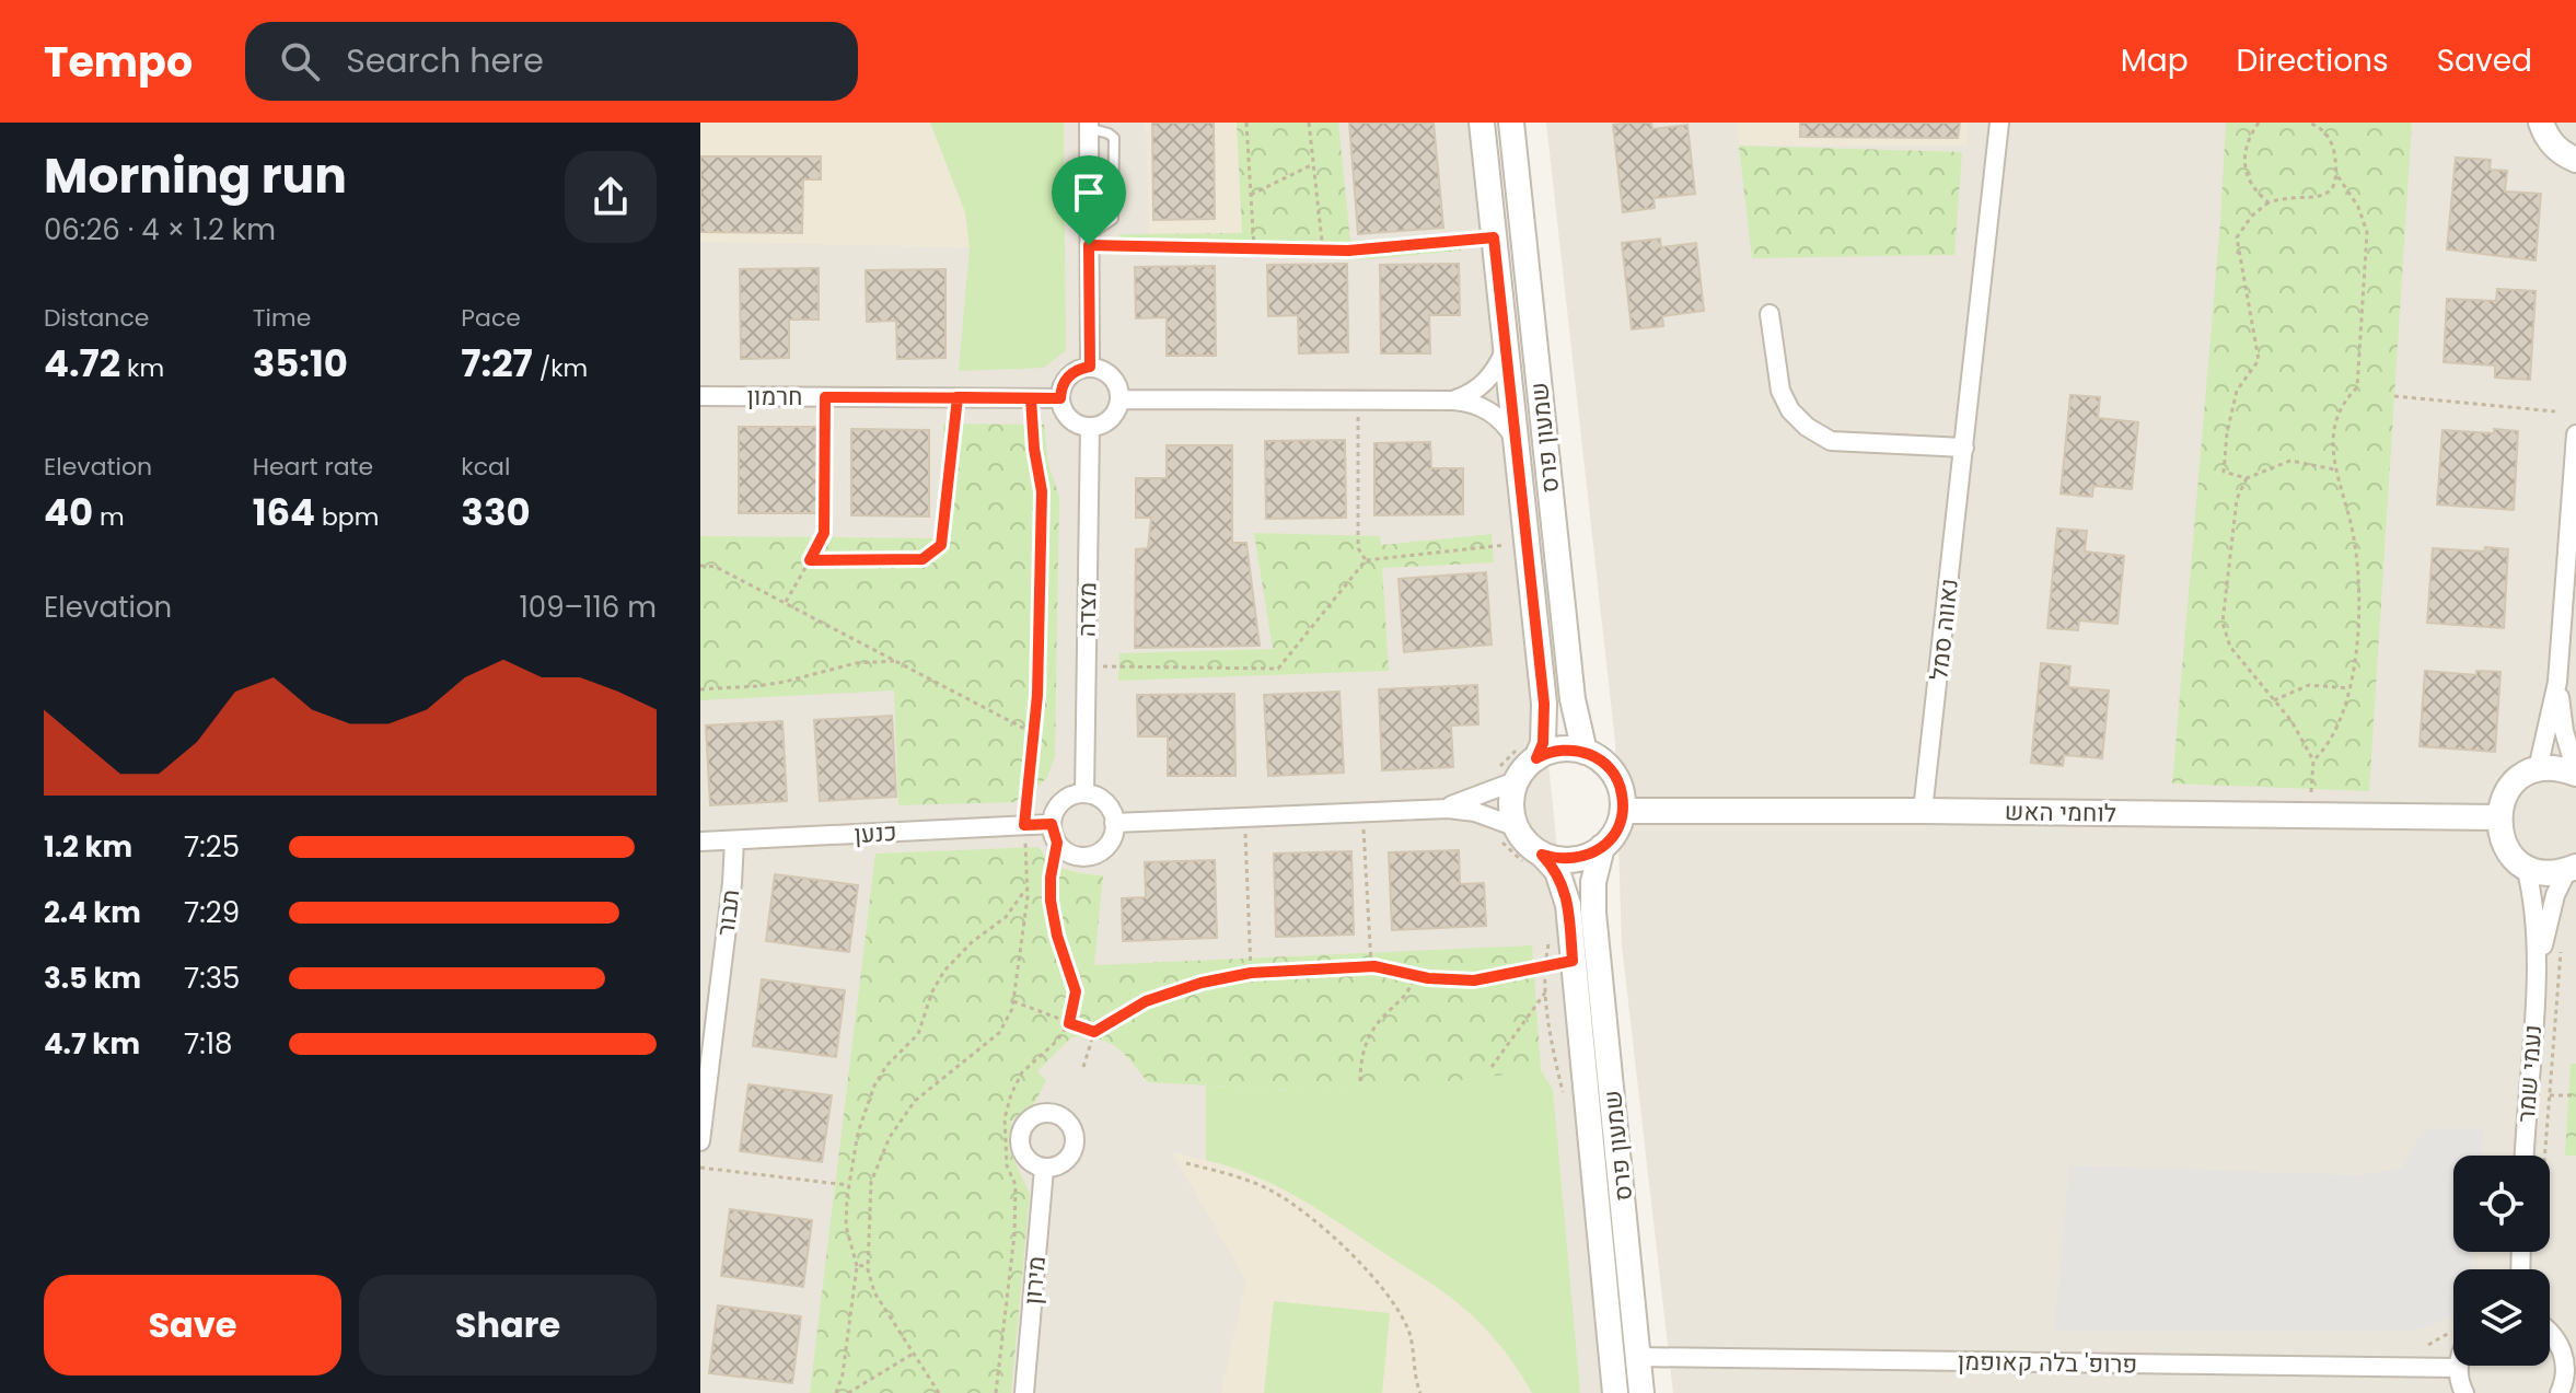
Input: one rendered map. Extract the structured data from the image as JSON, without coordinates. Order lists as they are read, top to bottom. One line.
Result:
{"streets":{"street":["חרמון","שמעון פרס","מצדה","נאווה סמל","לוחמי האש","כנען","תבור","נעמי שמר","מירון","פרופ' בלה קאופמן"]},"crossings":[["חרמון","מצדה"],["שמעון פרס","לוחמי האש"],["שמעון פרס","פרופ' בלה קאופמן"],["מצדה","כנען"],["נאווה סמל","לוחמי האש"],["כנען","תבור"]],"page":{"header":"Tempo","search":"Search here","nav":["Map","Directions","Saved"],"heading":["Morning run","06:26 · 4 × 1.2 km"],"stats":[["Distance","4.72 km"],["Time","35:10"],["Pace","7:27 /km"],["Elevation","40 m"],["Heart rate","164 bpm"],["kcal","330"]],"chart":["Elevation","109–116 m"],"list":[{"name":"1.2 km","note":"7:25"},{"name":"2.4 km","note":"7:29"},{"name":"3.5 km","note":"7:35"},{"name":"4.7 km","note":"7:18"}],"buttons":["Save","Share"]}}
